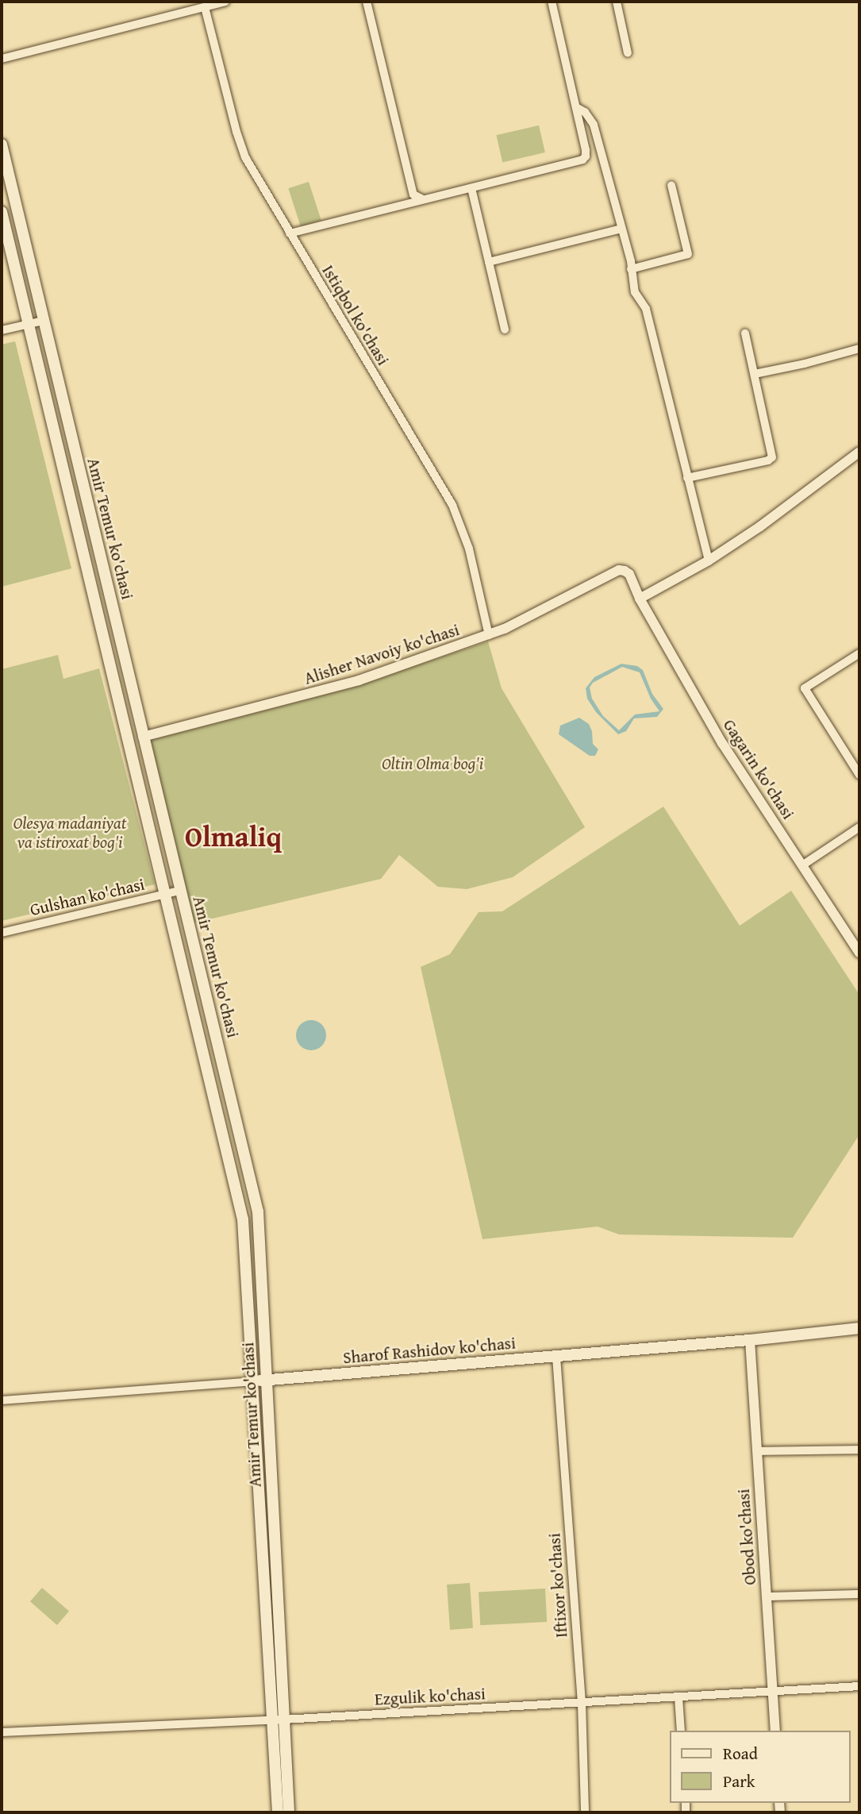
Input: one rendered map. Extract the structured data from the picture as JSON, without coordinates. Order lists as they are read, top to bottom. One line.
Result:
{"streets":{"main road":["Amir Temur ko'chasi","Sharof Rashidov ko'chasi"],"street":["Istiqbol ko'chasi","Alisher Navoiy ko'chasi","Gagarin ko'chasi","Gulshan ko'chasi","Obod ko'chasi","Iftixor ko'chasi","Ezgulik ko'chasi"]},"crossings":[["Istiqbol ko'chasi","Alisher Navoiy ko'chasi"],["Amir Temur ko'chasi","Alisher Navoiy ko'chasi"],["Amir Temur ko'chasi","Gulshan ko'chasi"],["Amir Temur ko'chasi","Sharof Rashidov ko'chasi"],["Amir Temur ko'chasi","Ezgulik ko'chasi"],["Alisher Navoiy ko'chasi","Gagarin ko'chasi"],["Sharof Rashidov ko'chasi","Obod ko'chasi"],["Sharof Rashidov ko'chasi","Iftixor ko'chasi"],["Obod ko'chasi","Ezgulik ko'chasi"],["Iftixor ko'chasi","Ezgulik ko'chasi"]],"districts":["Olmaliq"],"parks":["Oltin Olma bog'i","Olesya madaniyat va istiroxat bog'i"],"legend":["Road","Park"]}
